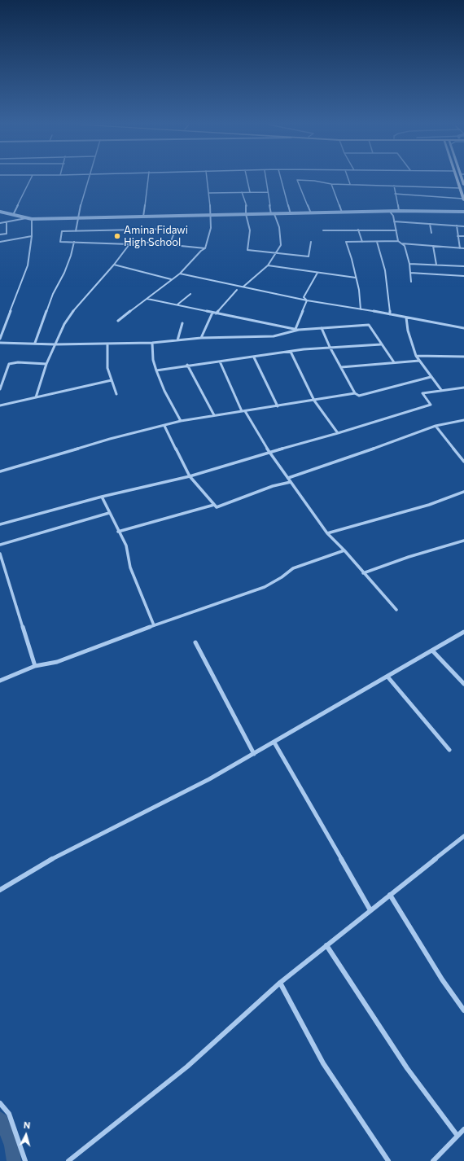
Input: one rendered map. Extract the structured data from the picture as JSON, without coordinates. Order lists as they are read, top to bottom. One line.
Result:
{"places":["Amina Fidawi High School"],"north":"top"}
